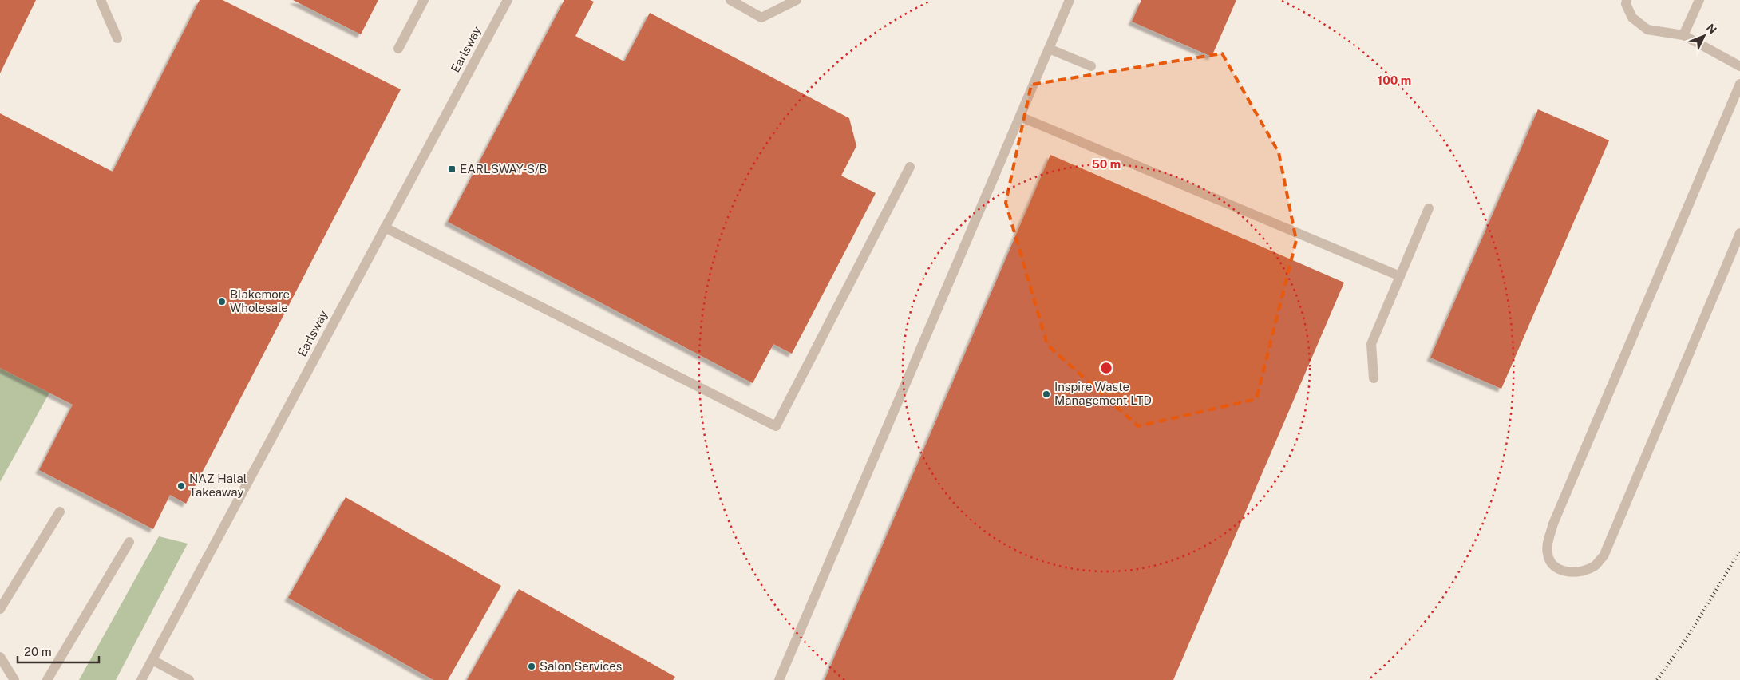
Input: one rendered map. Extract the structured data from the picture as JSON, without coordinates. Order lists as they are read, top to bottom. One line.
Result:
{"streets":{"street":["Earlsway"]},"places":{"transit":["EARLSWAY-S/B"],"other":["Blakemore Wholesale","Inspire Waste Management LTD","NAZ Halal Takeaway","Salon Services"]},"scale_bar":"20 m","north":"top right","rings":["100 m","50 m"]}
